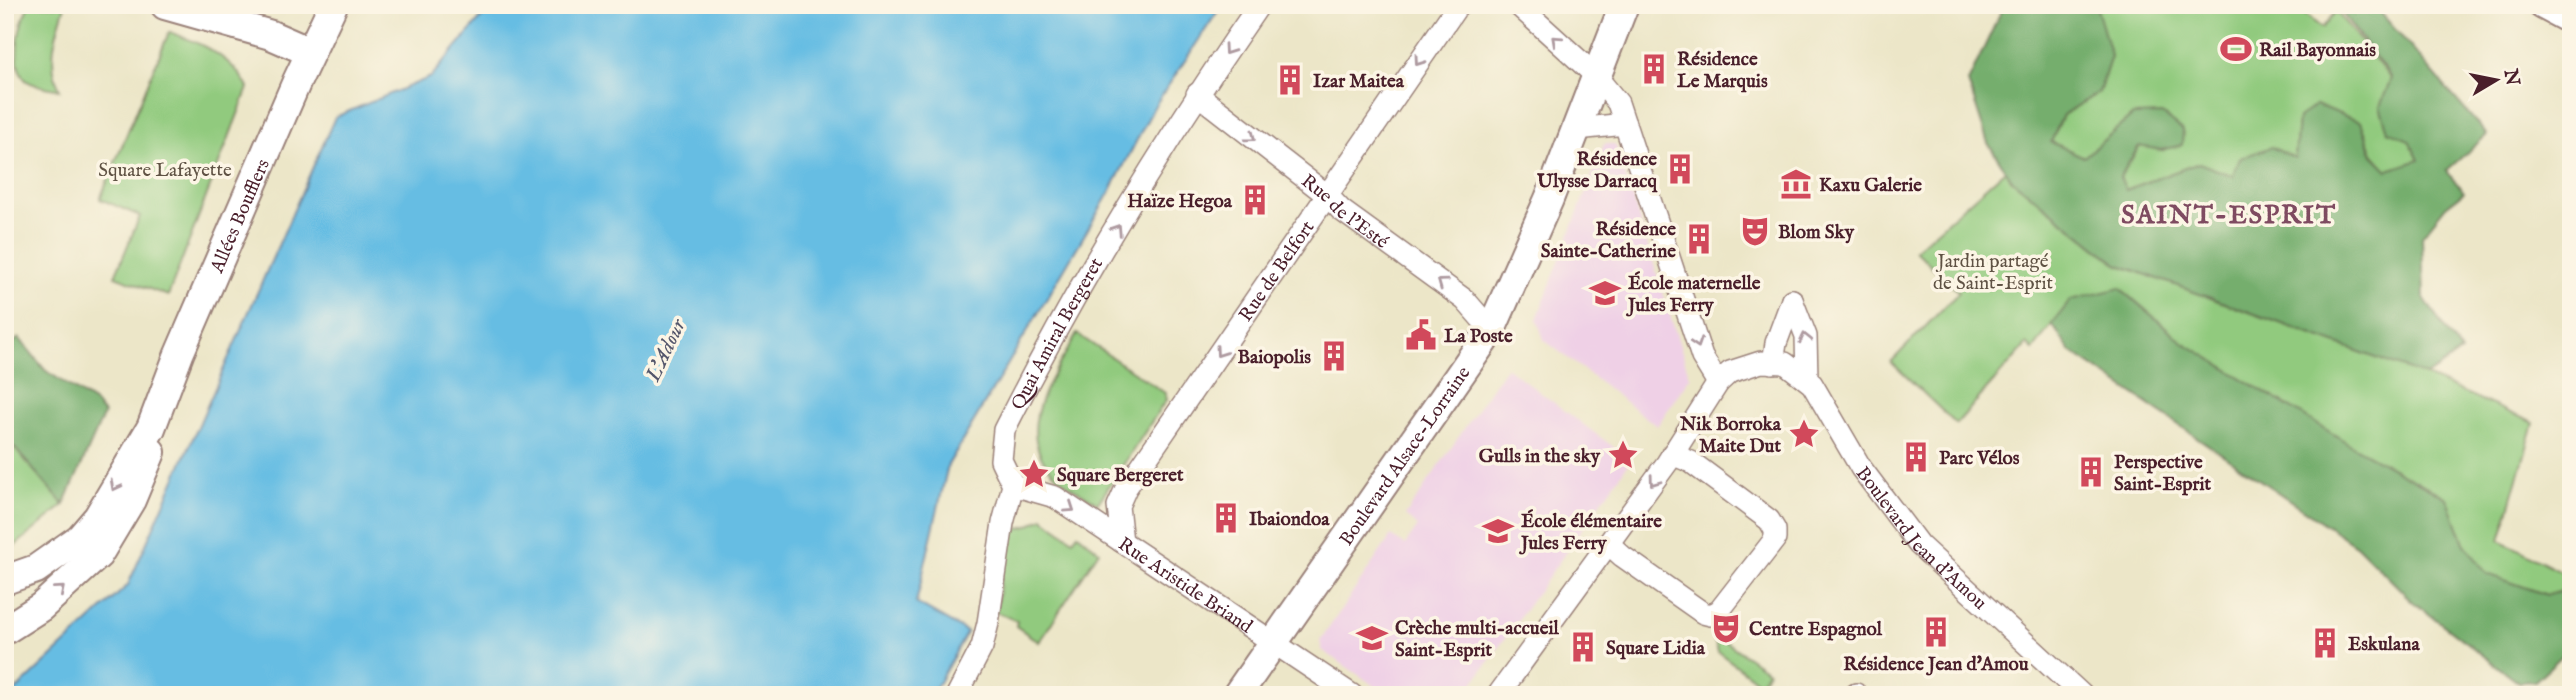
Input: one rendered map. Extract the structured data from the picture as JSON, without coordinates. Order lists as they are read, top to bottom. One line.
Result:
{"streets":{"main road":["Allées Boufflers","Boulevard Alsace-Lorraine"],"street":["Rue de l'Esté","Rue de Belfort","Quai Amiral Bergeret","Boulevard Jean d'Amou","Rue Aristide Briand"]},"crossings":[["Rue de l'Esté","Rue de Belfort"],["Rue de l'Esté","Quai Amiral Bergeret"],["Rue de l'Esté","Boulevard Alsace-Lorraine"],["Rue de Belfort","Rue Aristide Briand"],["Quai Amiral Bergeret","Rue Aristide Briand"],["Boulevard Alsace-Lorraine","Rue Aristide Briand"]],"one_way":["Rue de Belfort"],"districts":["SAINT-ESPRIT"],"water":["L'Adour"],"parks":["Square Lafayette","Jardin partagé de Saint-Esprit"],"places":{"sports":["Rail Bayonnais"],"building":["Résidence Le Marquis","Izar Maitea","Résidence Ulysse Darracq","Haïze Hegoa","Résidence Sainte-Catherine","Baiopolis","Parc Vélos","Perspective Saint-Esprit","Ibaiondoa","Résidence Jean d'Amou","Eskulana","Square Lidia"],"museum":["Kaxu Galerie"],"theatre":["Blom Sky","Centre Espagnol"],"school or university":["École maternelle Jules Ferry","École élémentaire Jules Ferry","Crèche multi-accueil Saint-Esprit"],"public building":["La Poste"],"place":["Nik Borroka Maite Dut","Gulls in the sky","Square Bergeret"]},"north":"right"}
